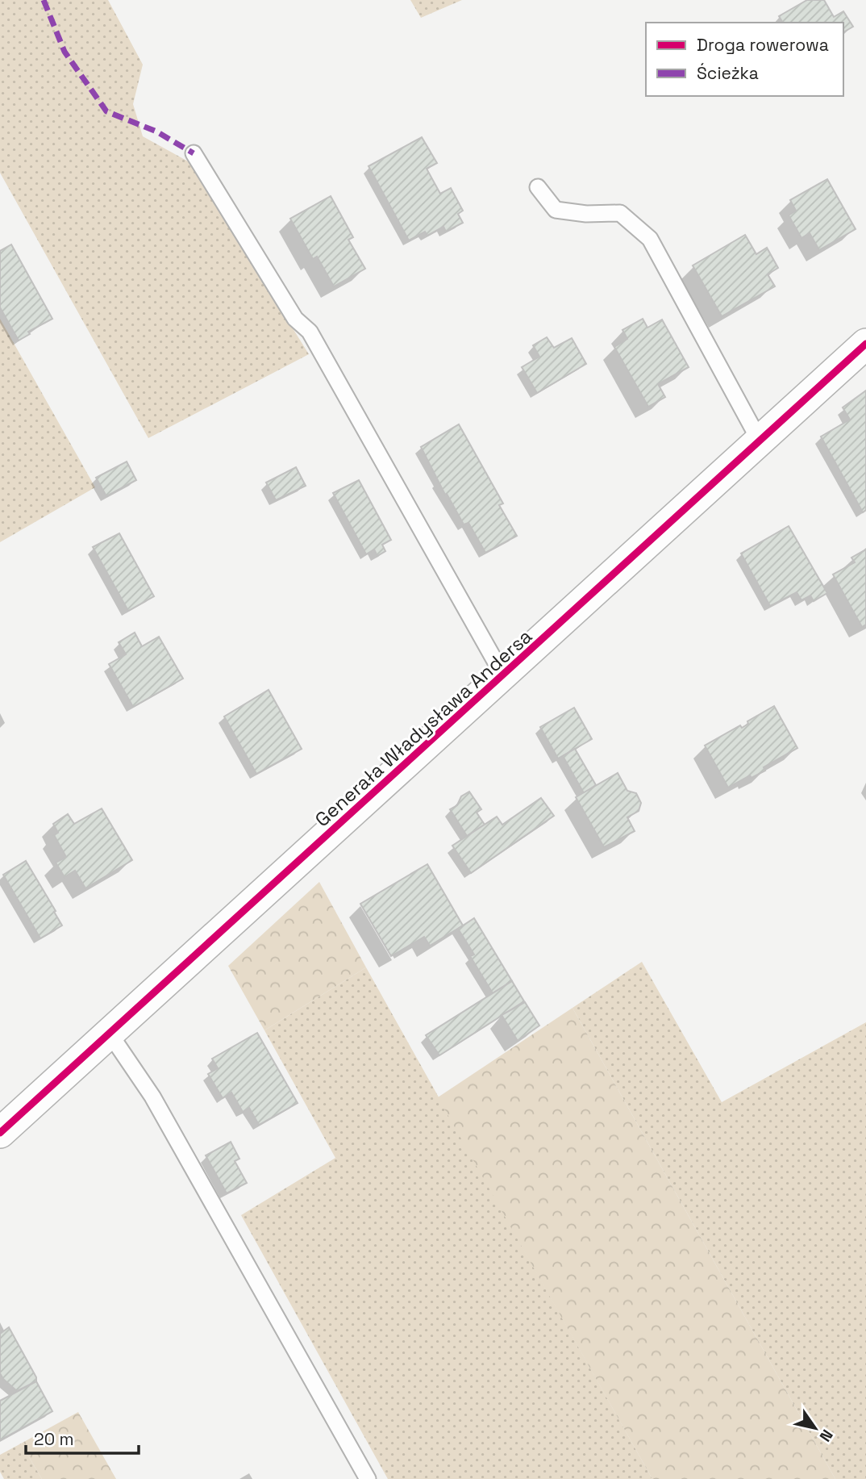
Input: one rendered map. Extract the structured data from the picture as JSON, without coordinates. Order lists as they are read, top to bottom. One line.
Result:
{"streets":{"street":["Generała Władysława Andersa"]},"legend":["Droga rowerowa","Ścieżka"],"scale_bar":"20 m","north":"bottom right"}
